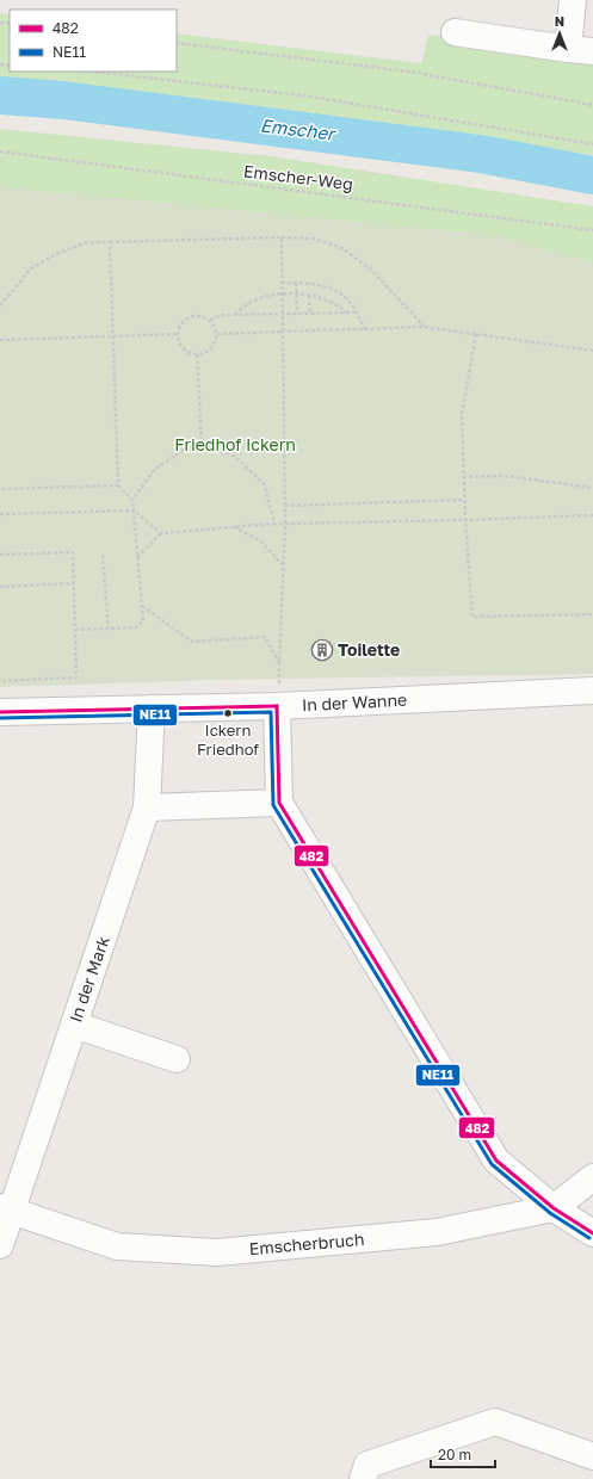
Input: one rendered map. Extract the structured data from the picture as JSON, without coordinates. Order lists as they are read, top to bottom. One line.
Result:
{"streets":{"street":["In der Wanne","In der Mark","Emscherbruch"],"path":["Emscher-Weg"]},"crossings":[["In der Wanne","In der Mark"],["In der Mark","Emscherbruch"]],"water":["Emscher"],"parks":["Friedhof Ickern"],"places":{"building":["Toilette"],"other":["Ickern Friedhof"]},"lines":["transit line 482","transit line NE11"],"legend":["482","NE11"],"scale_bar":"20 m","north":"top"}
